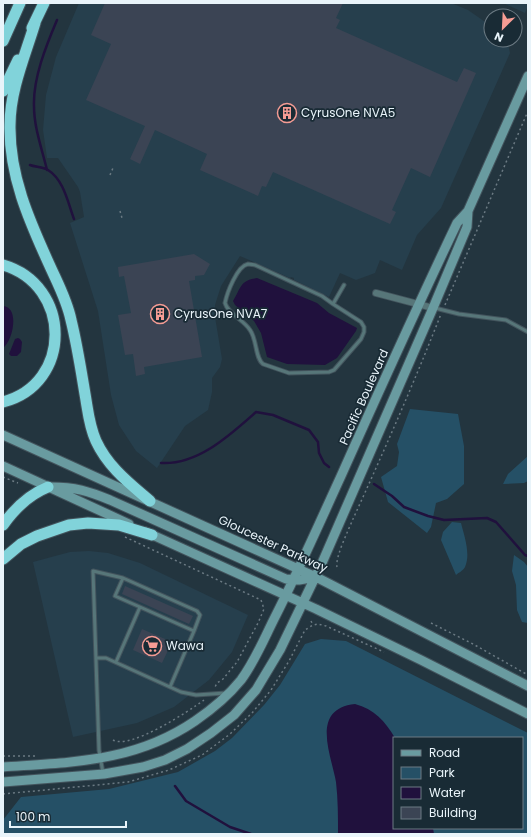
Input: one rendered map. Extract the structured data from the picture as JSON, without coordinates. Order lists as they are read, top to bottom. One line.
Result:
{"streets":{"main road":["Pacific Boulevard","Gloucester Parkway"]},"crossings":[["Pacific Boulevard","Gloucester Parkway"]],"places":{"building":["CyrusOne NVA5","CyrusOne NVA7"],"supermarket":["Wawa"]},"legend":["Road","Park","Water","Building"],"scale_bar":"100 m","north":"bottom left"}
